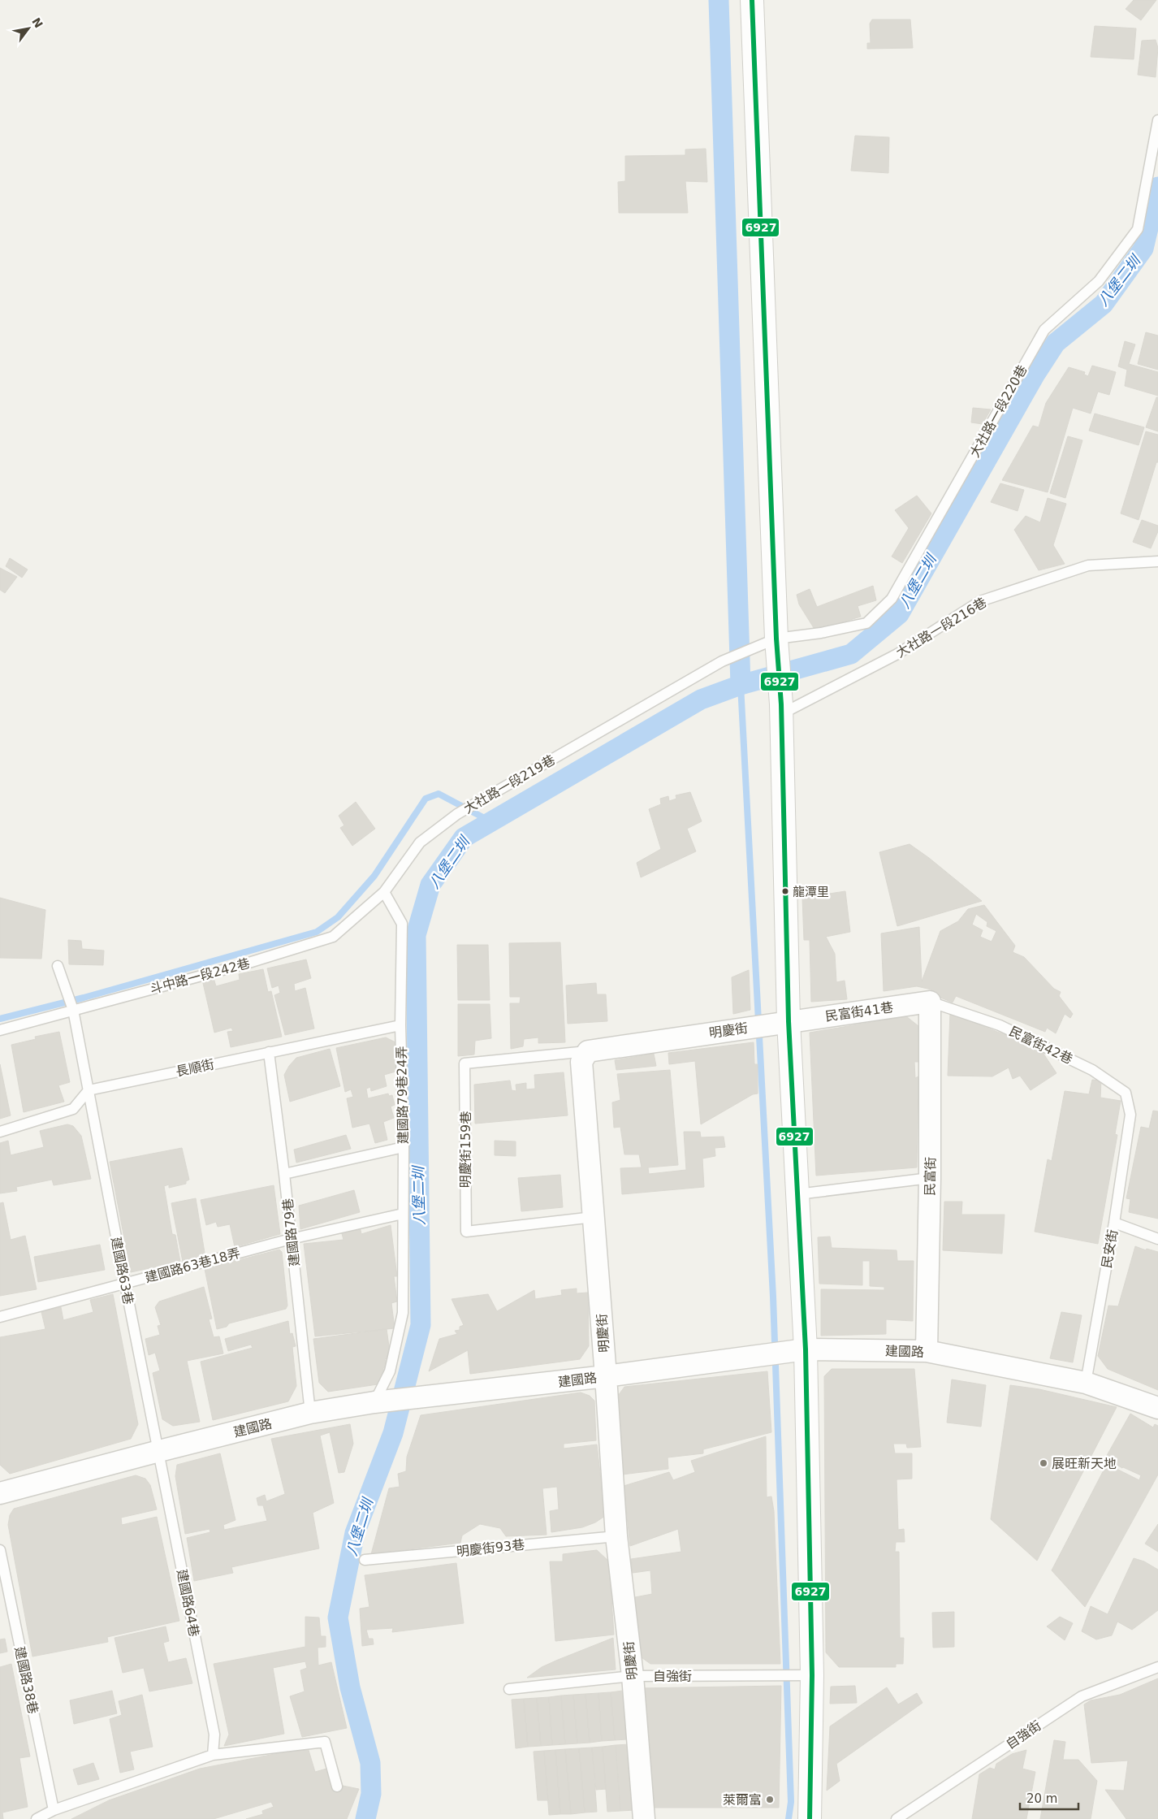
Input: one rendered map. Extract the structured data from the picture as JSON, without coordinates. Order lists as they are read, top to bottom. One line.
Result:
{"streets":{"street":["民富街41巷","明慶街","民富街","建國路"],"lane":["大社路一段220巷","大社路一段216巷","大社路一段219巷","斗中路一段242巷","民富街42巷","長順街","建國路79巷24弄","明慶街159巷","建國路79巷","民安街","建國路63巷18弄","建國路63巷","明慶街93巷","建國路64巷","自強街","建國路38巷"]},"crossings":[["大社路一段220巷","大社路一段219巷"],["大社路一段219巷","斗中路一段242巷"],["斗中路一段242巷","建國路63巷"],["民富街41巷","明慶街"],["民富街41巷","民富街42巷"],["民富街41巷","民富街"],["明慶街","明慶街159巷"],["明慶街","建國路"],["明慶街","明慶街93巷"],["明慶街","自強街"],["民富街42巷","民富街"],["民富街42巷","民安街"],["長順街","建國路79巷24弄"],["長順街","建國路79巷"],["長順街","建國路63巷"],["建國路79巷24弄","建國路"],["民富街","建國路"],["建國路79巷","建國路63巷18弄"],["建國路79巷","建國路"],["民安街","建國路"],["建國路63巷18弄","建國路63巷"],["建國路63巷","建國路"],["建國路63巷","建國路64巷"],["建國路","建國路64巷"]],"water":["八堡二圳"],"places":["龍潭里","展旺新天地","萊爾富"],"lines":["transit line 6927"],"scale_bar":"20 m","north":"top right"}
